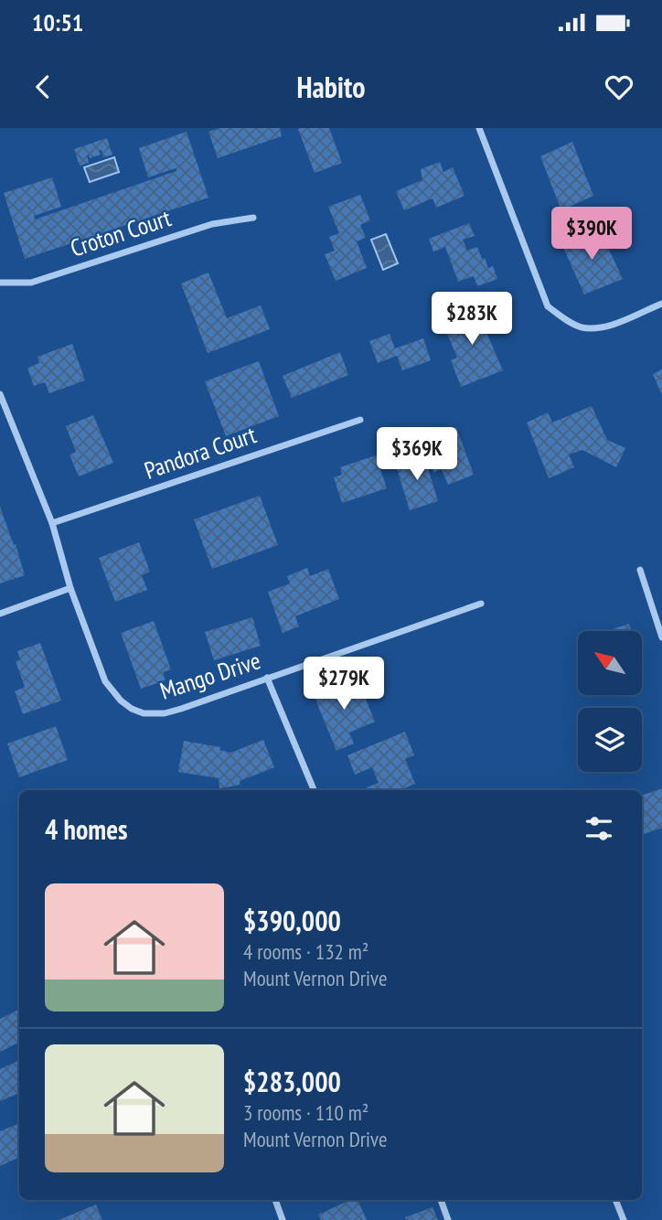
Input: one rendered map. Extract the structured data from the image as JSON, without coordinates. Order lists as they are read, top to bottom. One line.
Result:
{"streets":{"street":["Croton Court","Pandora Court","Mango Drive"]},"crossings":[["Pandora Court","Mango Drive"]],"north":"top left","page":{"status":"10:51","header":"Habito","price":["$390K","$283K","$369K","$279K"],"heading":"4 homes","list":[{"name":"$390,000","note":"4 rooms · 132 m² · Mount Vernon Drive"},{"name":"$283,000","note":"3 rooms · 110 m² · Mount Vernon Drive"}]}}
